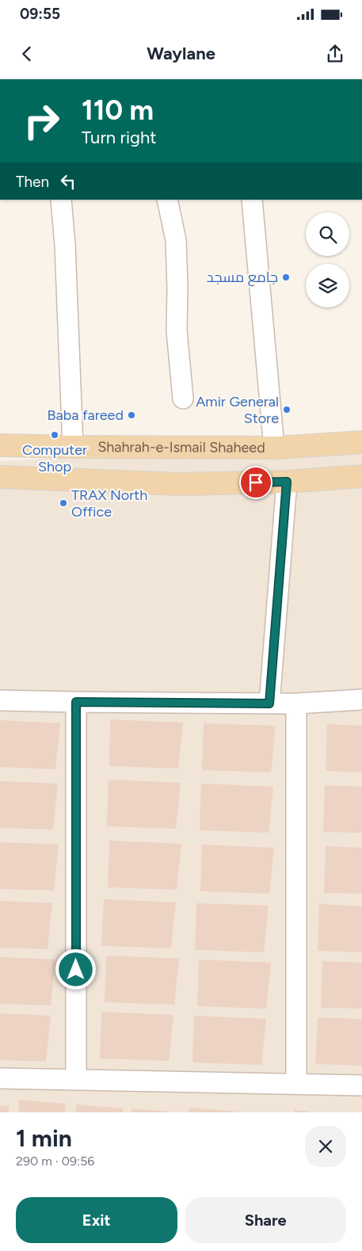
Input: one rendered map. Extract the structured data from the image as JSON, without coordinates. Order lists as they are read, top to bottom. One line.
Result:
{"streets":{"main road":["Shahrah-e-Ismail Shaheed"]},"places":["جامع مسجد","Amir General Store","Baba fareed","Computer Shop","TRAX North Office"],"page":{"status":"09:55","header":"Waylane","turn":["110 m","Turn right"],"then":"Then","heading":["1 min","290 m · 09:56"],"buttons":["Exit","Share"]}}
